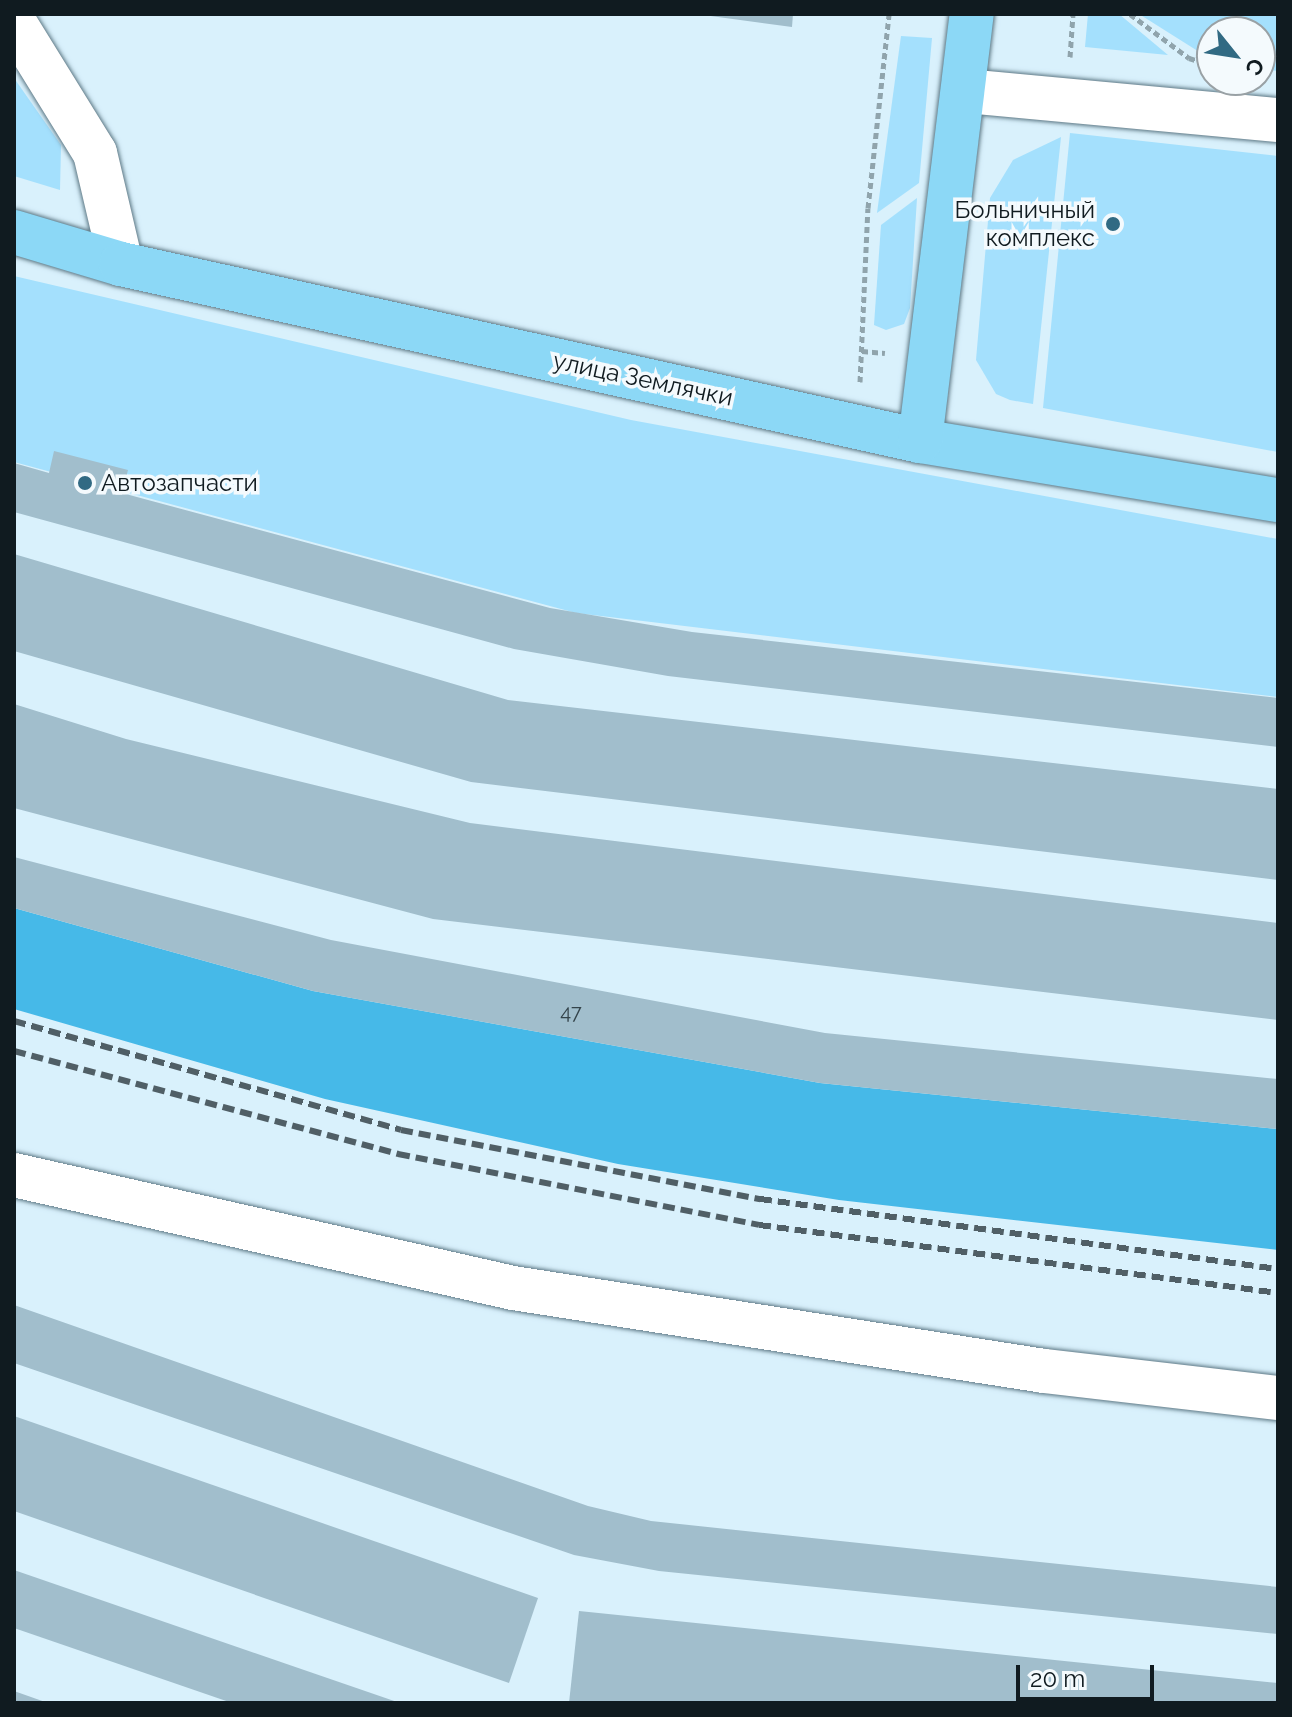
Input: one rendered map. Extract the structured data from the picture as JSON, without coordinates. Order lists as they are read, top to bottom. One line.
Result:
{"streets":{"main road":["улица Землячки"]},"places":["Больничный комплекс","Автозапчасти"],"house_numbers":["47"],"scale_bar":"20 m","north":"bottom right"}
